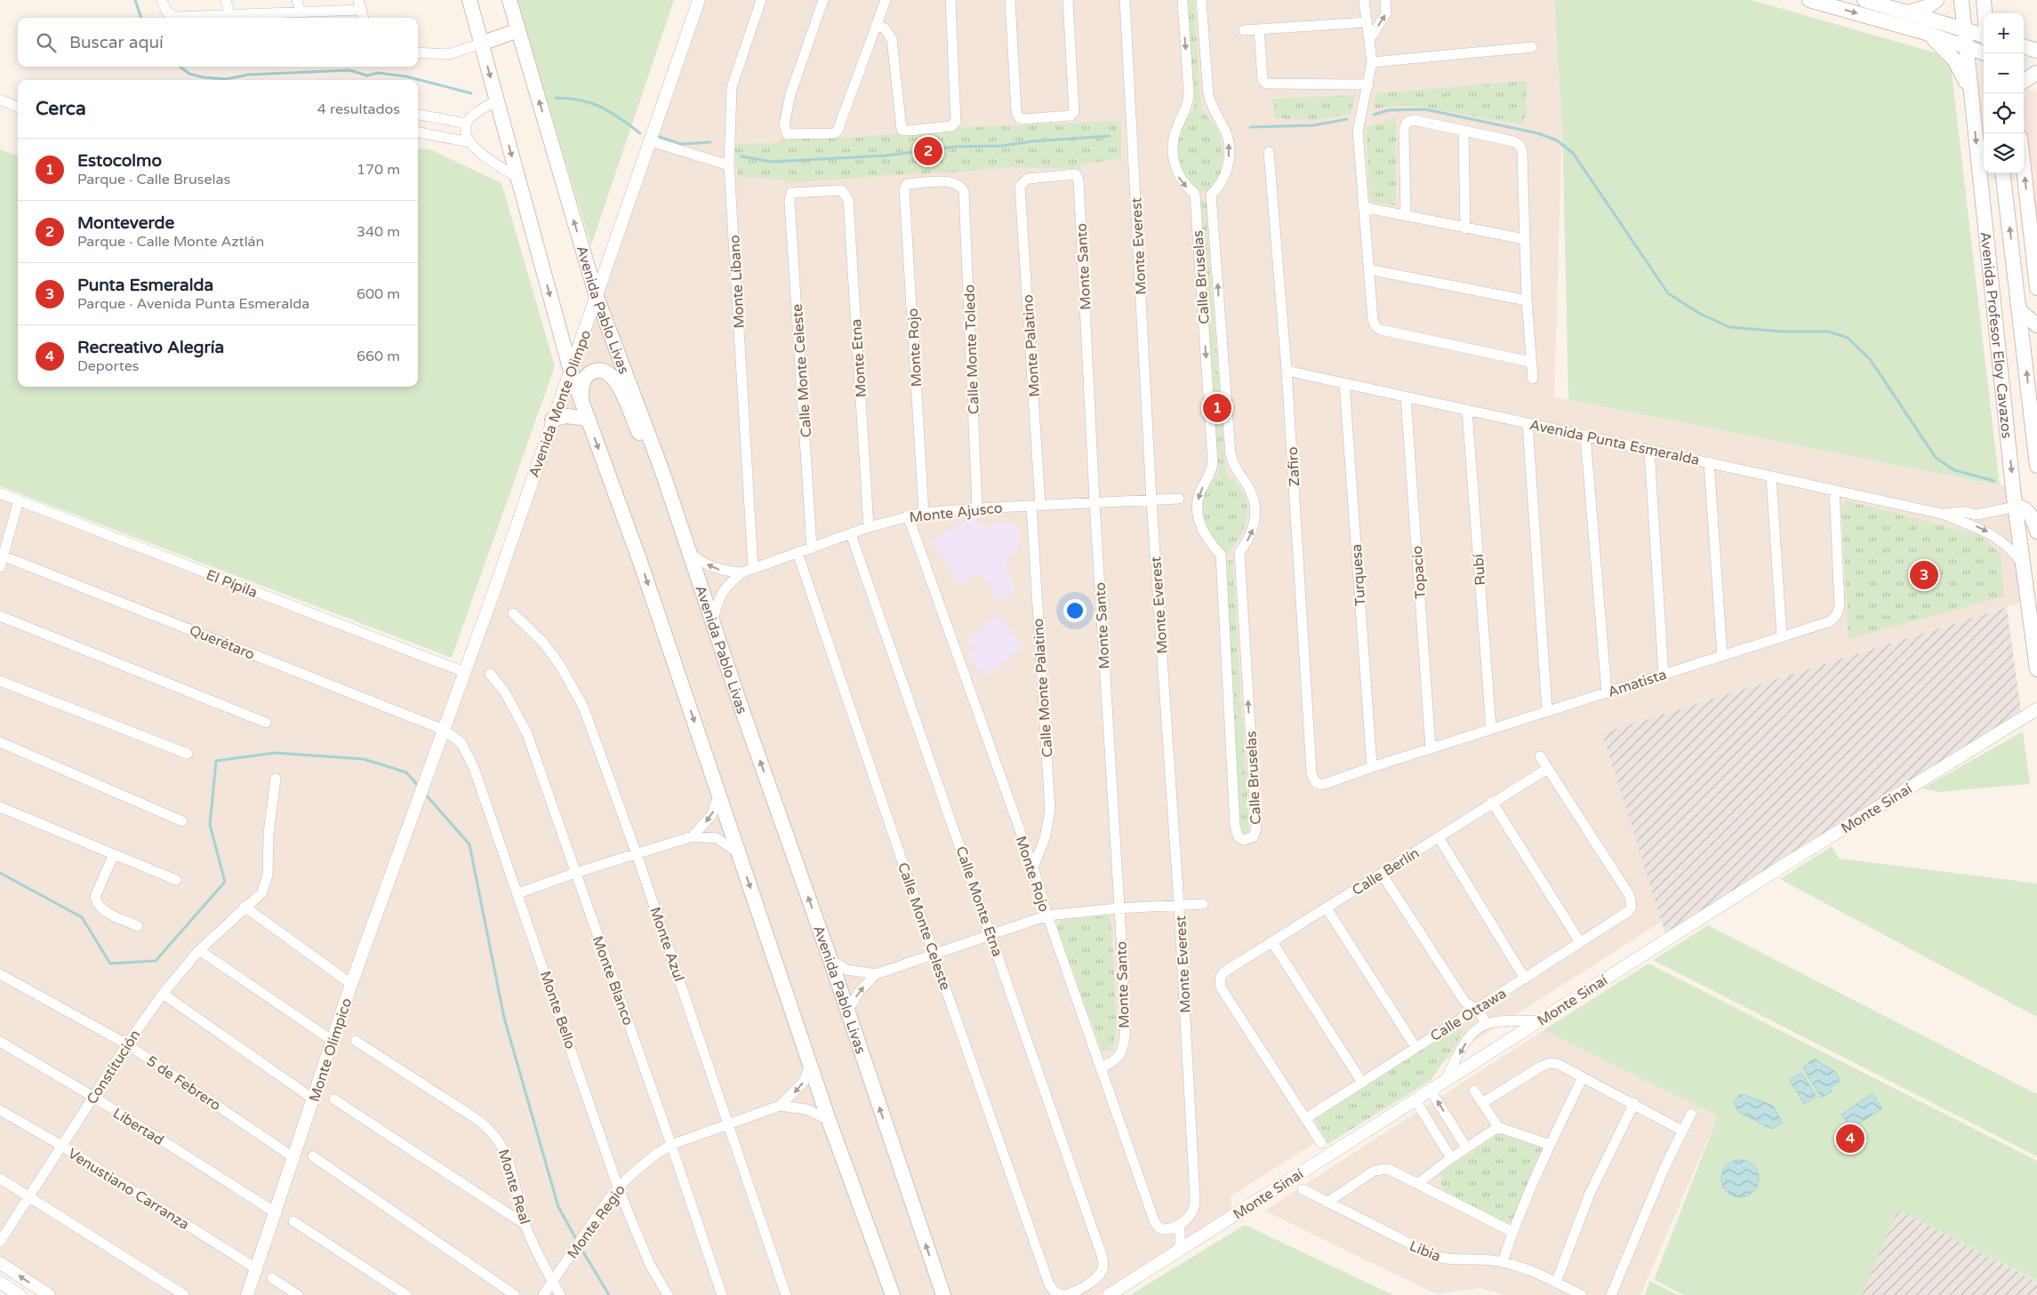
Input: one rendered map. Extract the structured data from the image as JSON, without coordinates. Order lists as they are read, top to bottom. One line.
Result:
{"streets":{"main road":["Avenida Pablo Livas","Avenida Profesor Eloy Cavazos"],"street":["Monte Everest","Monte Santo","Calle Bruselas","Monte Líbano","Monte Palatino","Monte Rojo","Calle Monte Toledo","Monte Etna","Calle Monte Celeste","Avenida Monte Olimpo","Avenida Punta Esmeralda","Zafiro","Monte Ajusco","Rubí","Topacio","Turquesa","El Pípila","Querétaro","Amatista","Calle Monte Palatino","Monte Sinaí","Calle Berlín","Calle Monte Etna","Monte Azul","Monte Blanco","Monte Bello","Calle Ottawa","Monte Olimpico","Constitución","5 de Febrero","Libertad","Monte Real","Venustiano Carranza","Monte Regio","Libia"]},"crossings":[["Monte Everest","Monte Rojo"],["Monte Everest","Monte Ajusco"],["Monte Santo","Monte Palatino"],["Monte Santo","Monte Rojo"],["Monte Santo","Monte Ajusco"],["Monte Líbano","Monte Ajusco"],["Avenida Pablo Livas","Avenida Monte Olimpo"],["Avenida Pablo Livas","Monte Ajusco"],["Avenida Profesor Eloy Cavazos","Avenida Punta Esmeralda"],["Monte Palatino","Monte Ajusco"],["Monte Palatino","Calle Monte Palatino"],["Monte Rojo","Calle Monte Toledo"],["Monte Rojo","Monte Ajusco"],["Monte Rojo","Calle Monte Palatino"],["Calle Monte Toledo","Monte Ajusco"],["Monte Etna","Calle Monte Celeste"],["Monte Etna","Monte Ajusco"],["Calle Monte Celeste","Monte Ajusco"],["Calle Monte Celeste","Calle Monte Etna"],["Avenida Monte Olimpo","El Pípila"],["Avenida Monte Olimpo","Querétaro"],["Avenida Monte Olimpo","Monte Bello"],["Avenida Monte Olimpo","Monte Olimpico"],["Avenida Punta Esmeralda","Zafiro"],["Avenida Punta Esmeralda","Rubí"],["Avenida Punta Esmeralda","Topacio"],["Avenida Punta Esmeralda","Turquesa"],["Avenida Punta Esmeralda","Amatista"],["Zafiro","Amatista"],["Monte Ajusco","Calle Monte Palatino"],["Monte Ajusco","Calle Monte Etna"],["Rubí","Amatista"],["Topacio","Amatista"],["Turquesa","Amatista"],["Querétaro","Monte Bello"],["Calle Berlín","Calle Ottawa"],["Monte Azul","Monte Regio"],["Monte Blanco","Monte Regio"],["Monte Bello","Monte Regio"],["Monte Olimpico","5 de Febrero"],["Monte Olimpico","Libertad"],["Monte Olimpico","Venustiano Carranza"],["Constitución","5 de Febrero"],["Constitución","Libertad"],["Constitución","Venustiano Carranza"],["Monte Real","Monte Regio"]],"page":{"map_buttons":["+","−"],"search":"Buscar aquí","heading":["Cerca","4 resultados"],"pins":["2","1","3","4"],"list":[{"mark":"1","name":"Estocolmo","note":"Parque · Calle Bruselas","value":"170 m"},{"mark":"2","name":"Monteverde","note":"Parque · Calle Monte Aztlán","value":"340 m"},{"mark":"3","name":"Punta Esmeralda","note":"Parque · Avenida Punta Esmeralda","value":"600 m"},{"mark":"4","name":"Recreativo Alegría","note":"Deportes","value":"660 m"}]}}
